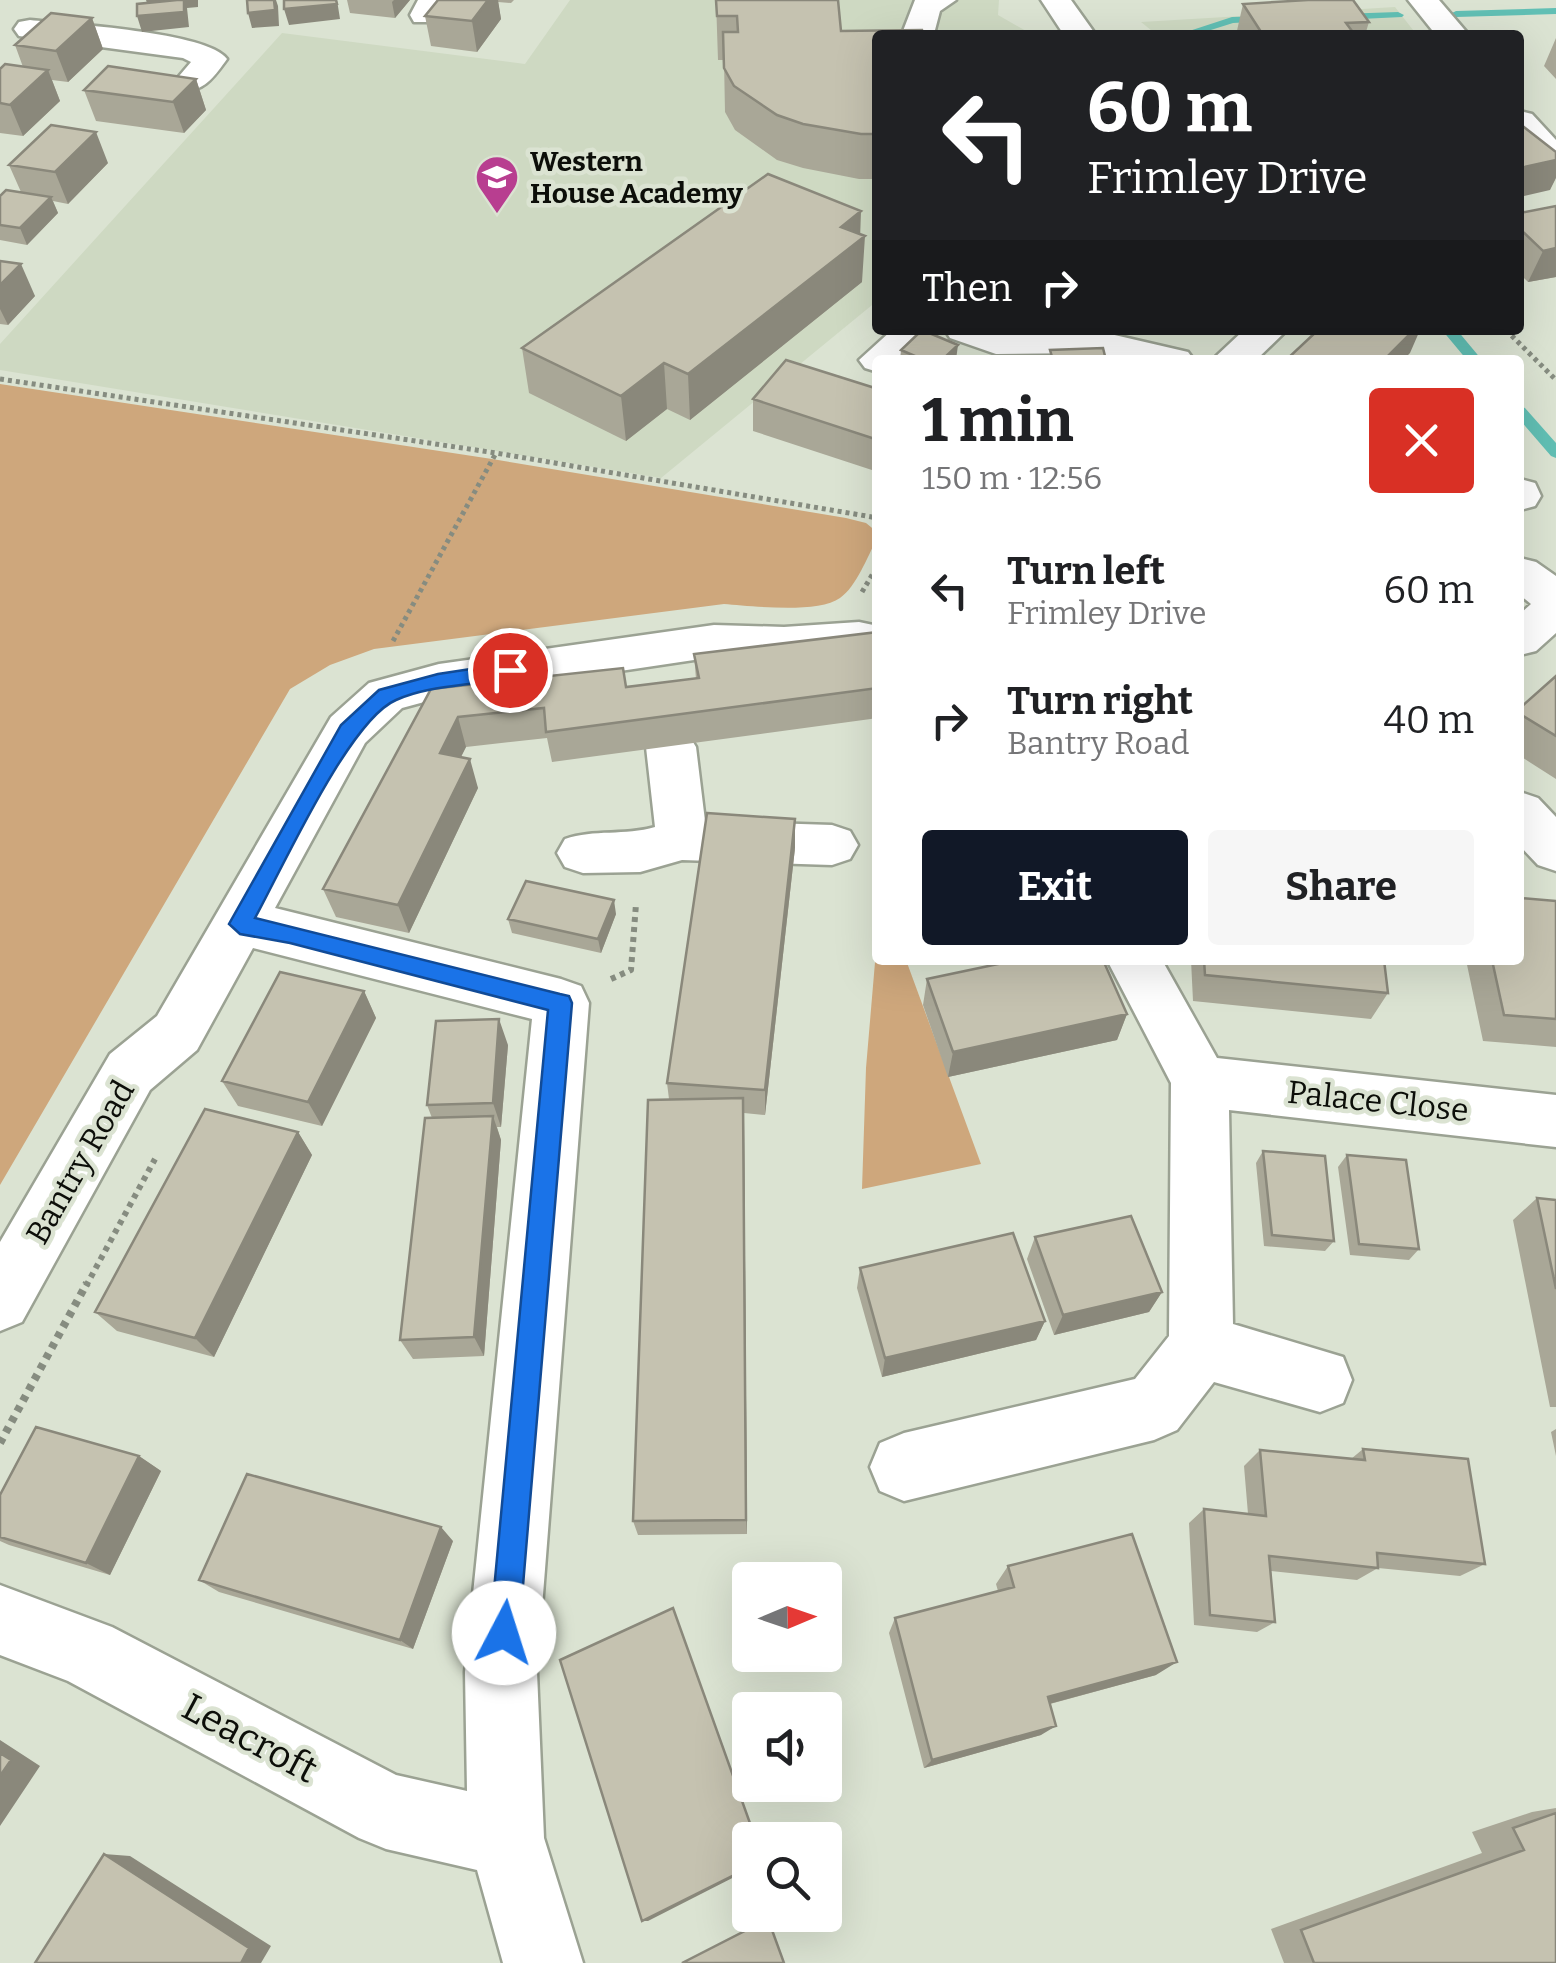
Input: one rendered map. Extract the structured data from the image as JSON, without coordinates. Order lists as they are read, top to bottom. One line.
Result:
{"streets":{"street":["Palace Close","Bantry Road","Leacroft"]},"places":{"school or university":["Western House Academy"]},"north":"right","page":{"turn":["60 m","Frimley Drive"],"then":"Then","heading":["1 min","150 m · 12:56"],"list":[{"name":"Turn left","note":"Frimley Drive","value":"60 m"},{"name":"Turn right","note":"Bantry Road","value":"40 m"}],"buttons":["Exit","Share"]}}
